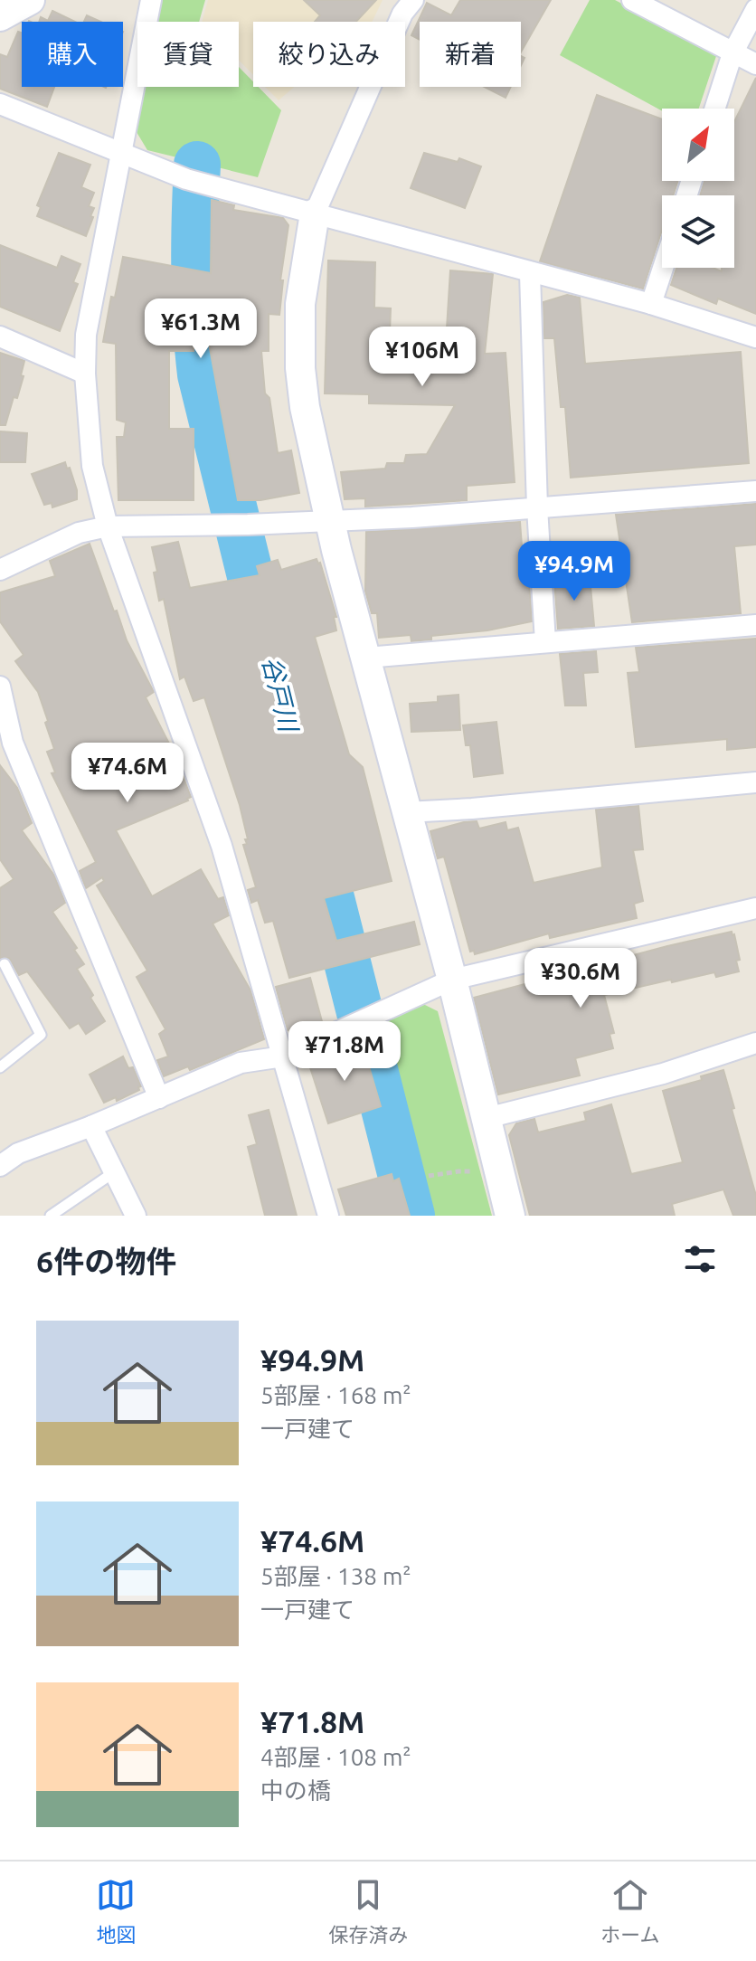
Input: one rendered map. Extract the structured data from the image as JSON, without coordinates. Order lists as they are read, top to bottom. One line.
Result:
{"water":["谷戸川"],"north":"top right","page":{"chip":["購入","賃貸","絞り込み","新着"],"price":["¥61.3M","¥106M","¥94.9M","¥74.6M","¥30.6M","¥71.8M"],"heading":"6件の物件","list":[{"name":"¥94.9M","note":"5部屋 · 168 m² · 一戸建て"},{"name":"¥74.6M","note":"5部屋 · 138 m² · 一戸建て"},{"name":"¥71.8M","note":"4部屋 · 108 m² · 中の橋"}],"tabs":["地図","保存済み","ホーム"]}}
